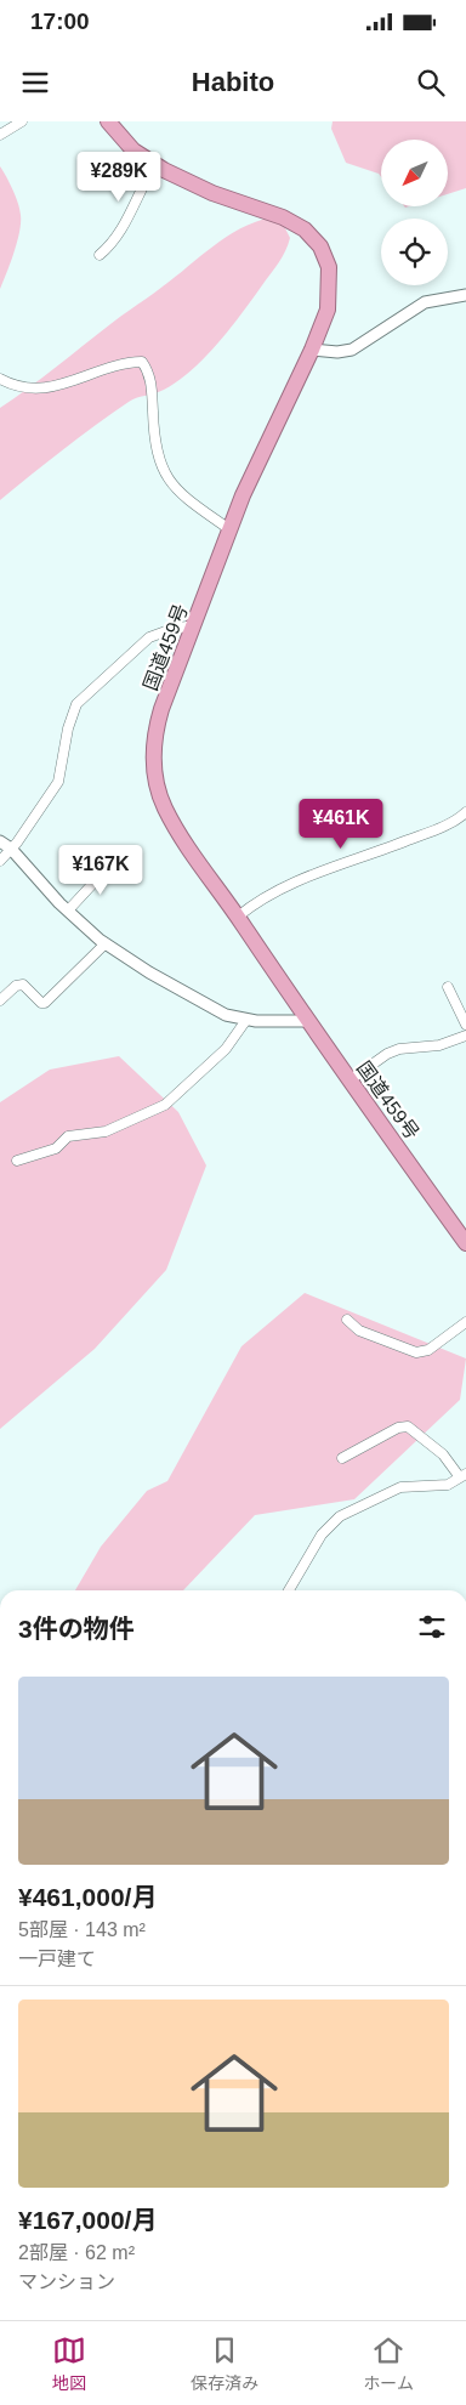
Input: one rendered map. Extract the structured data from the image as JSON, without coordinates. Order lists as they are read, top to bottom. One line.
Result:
{"streets":{"highway":["国道459号"]},"north":"bottom left","page":{"status":"17:00","header":"Habito","price":["¥289K","¥461K","¥167K"],"heading":"3件の物件","list":[{"name":"¥461,000/月","note":"5部屋 · 143 m² · 一戸建て"},{"name":"¥167,000/月","note":"2部屋 · 62 m² · マンション"}],"tabs":["地図","保存済み","ホーム"]}}
